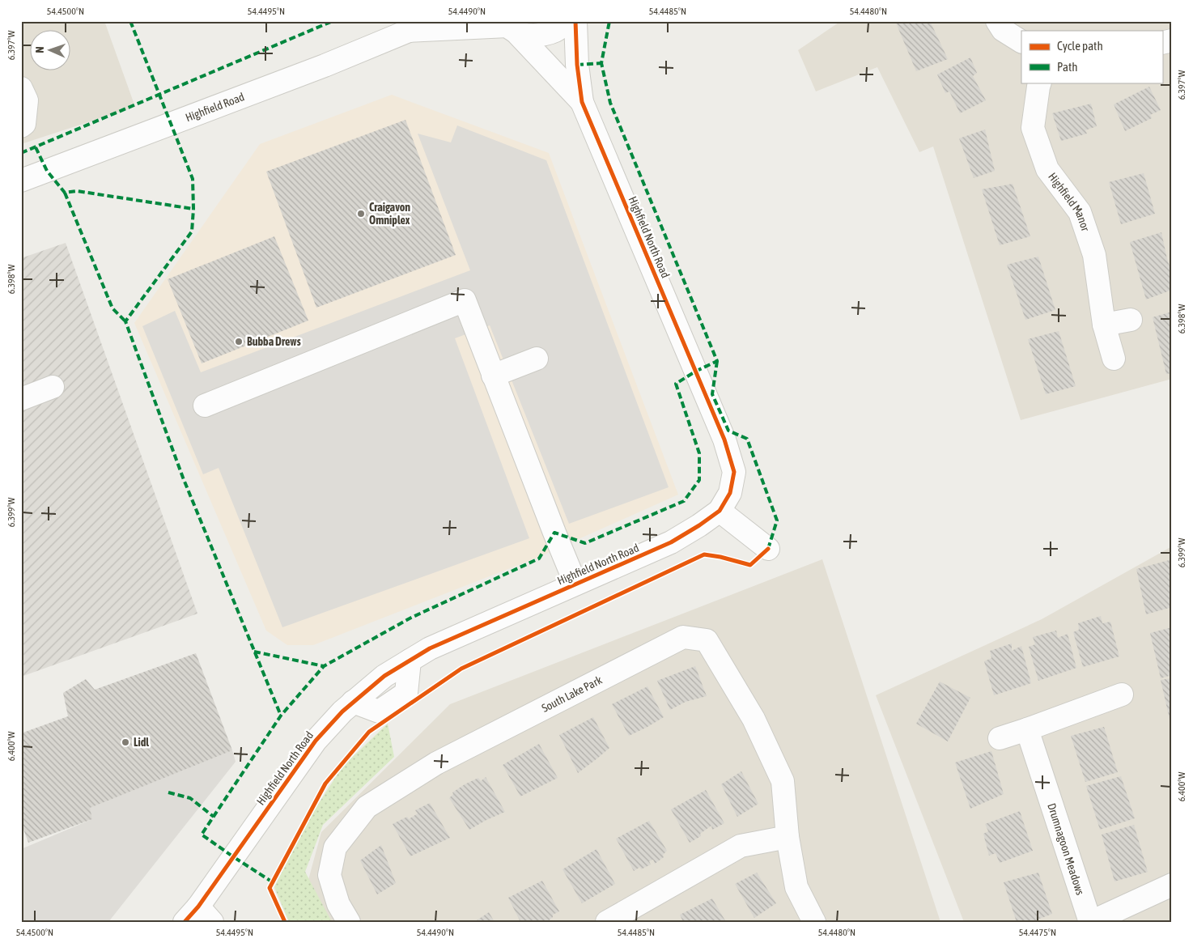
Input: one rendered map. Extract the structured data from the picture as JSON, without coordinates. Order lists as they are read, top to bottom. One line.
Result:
{"streets":{"street":["Highfield Road","Highfield Manor","Highfield North Road","South Lake Park","Drumnagoon Meadows"]},"crossings":[["Highfield Road","Highfield North Road"]],"places":["Craigavon Omniplex","Bubba Drews","Lidl"],"legend":["Cycle path","Path"],"north":"left","coordinates":["54.4500°N","54.4495°N","54.4490°N","54.4485°N","54.4480°N","6.397°W","6.398°W","6.399°W","6.400°W","54.4475°N"]}
